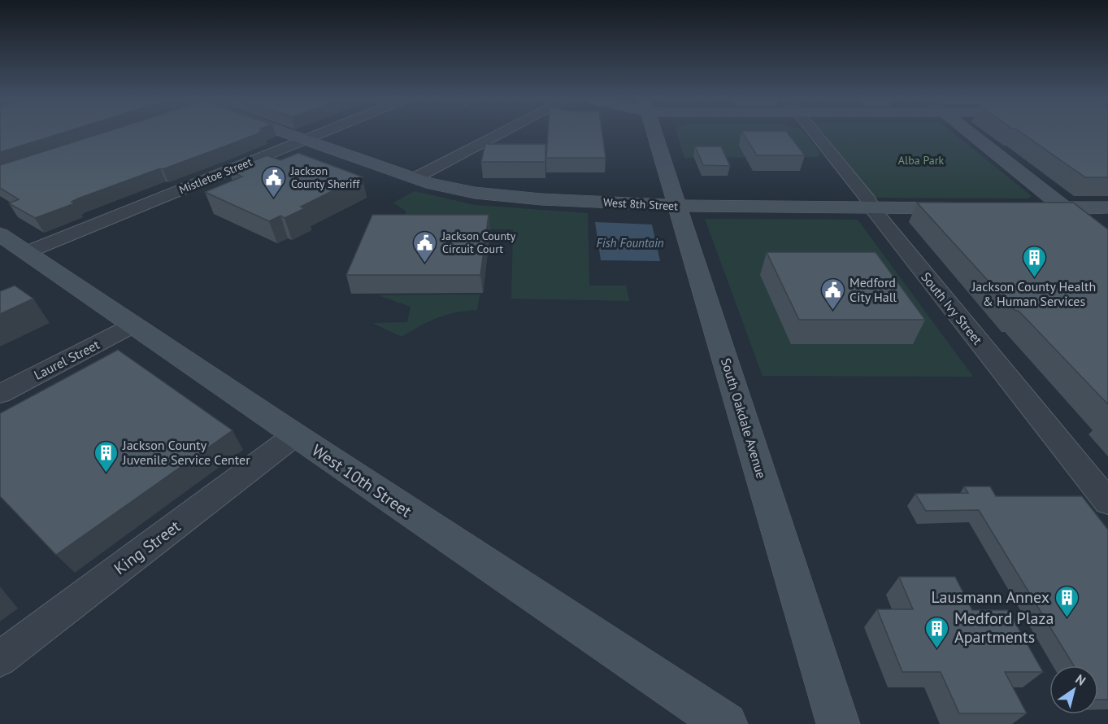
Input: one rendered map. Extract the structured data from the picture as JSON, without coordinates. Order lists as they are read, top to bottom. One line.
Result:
{"streets":{"street":["Mistletoe Street","West 8th Street","South Ivy Street","Laurel Street","South Oakdale Avenue","West 10th Street","King Street"]},"crossings":[["Mistletoe Street","West 8th Street"],["Mistletoe Street","West 10th Street"],["West 8th Street","South Ivy Street"],["West 8th Street","South Oakdale Avenue"],["Laurel Street","West 10th Street"],["West 10th Street","King Street"]],"water":["Fish Fountain"],"parks":["Alba Park"],"places":{"public building":["Jackson County Sheriff","Jackson County Circuit Court","Medford City Hall"],"building":["Jackson County Health & Human Services","Jackson County Juvenile Service Center","Lausmann Annex","Medford Plaza Apartments"]},"north":"top right"}
